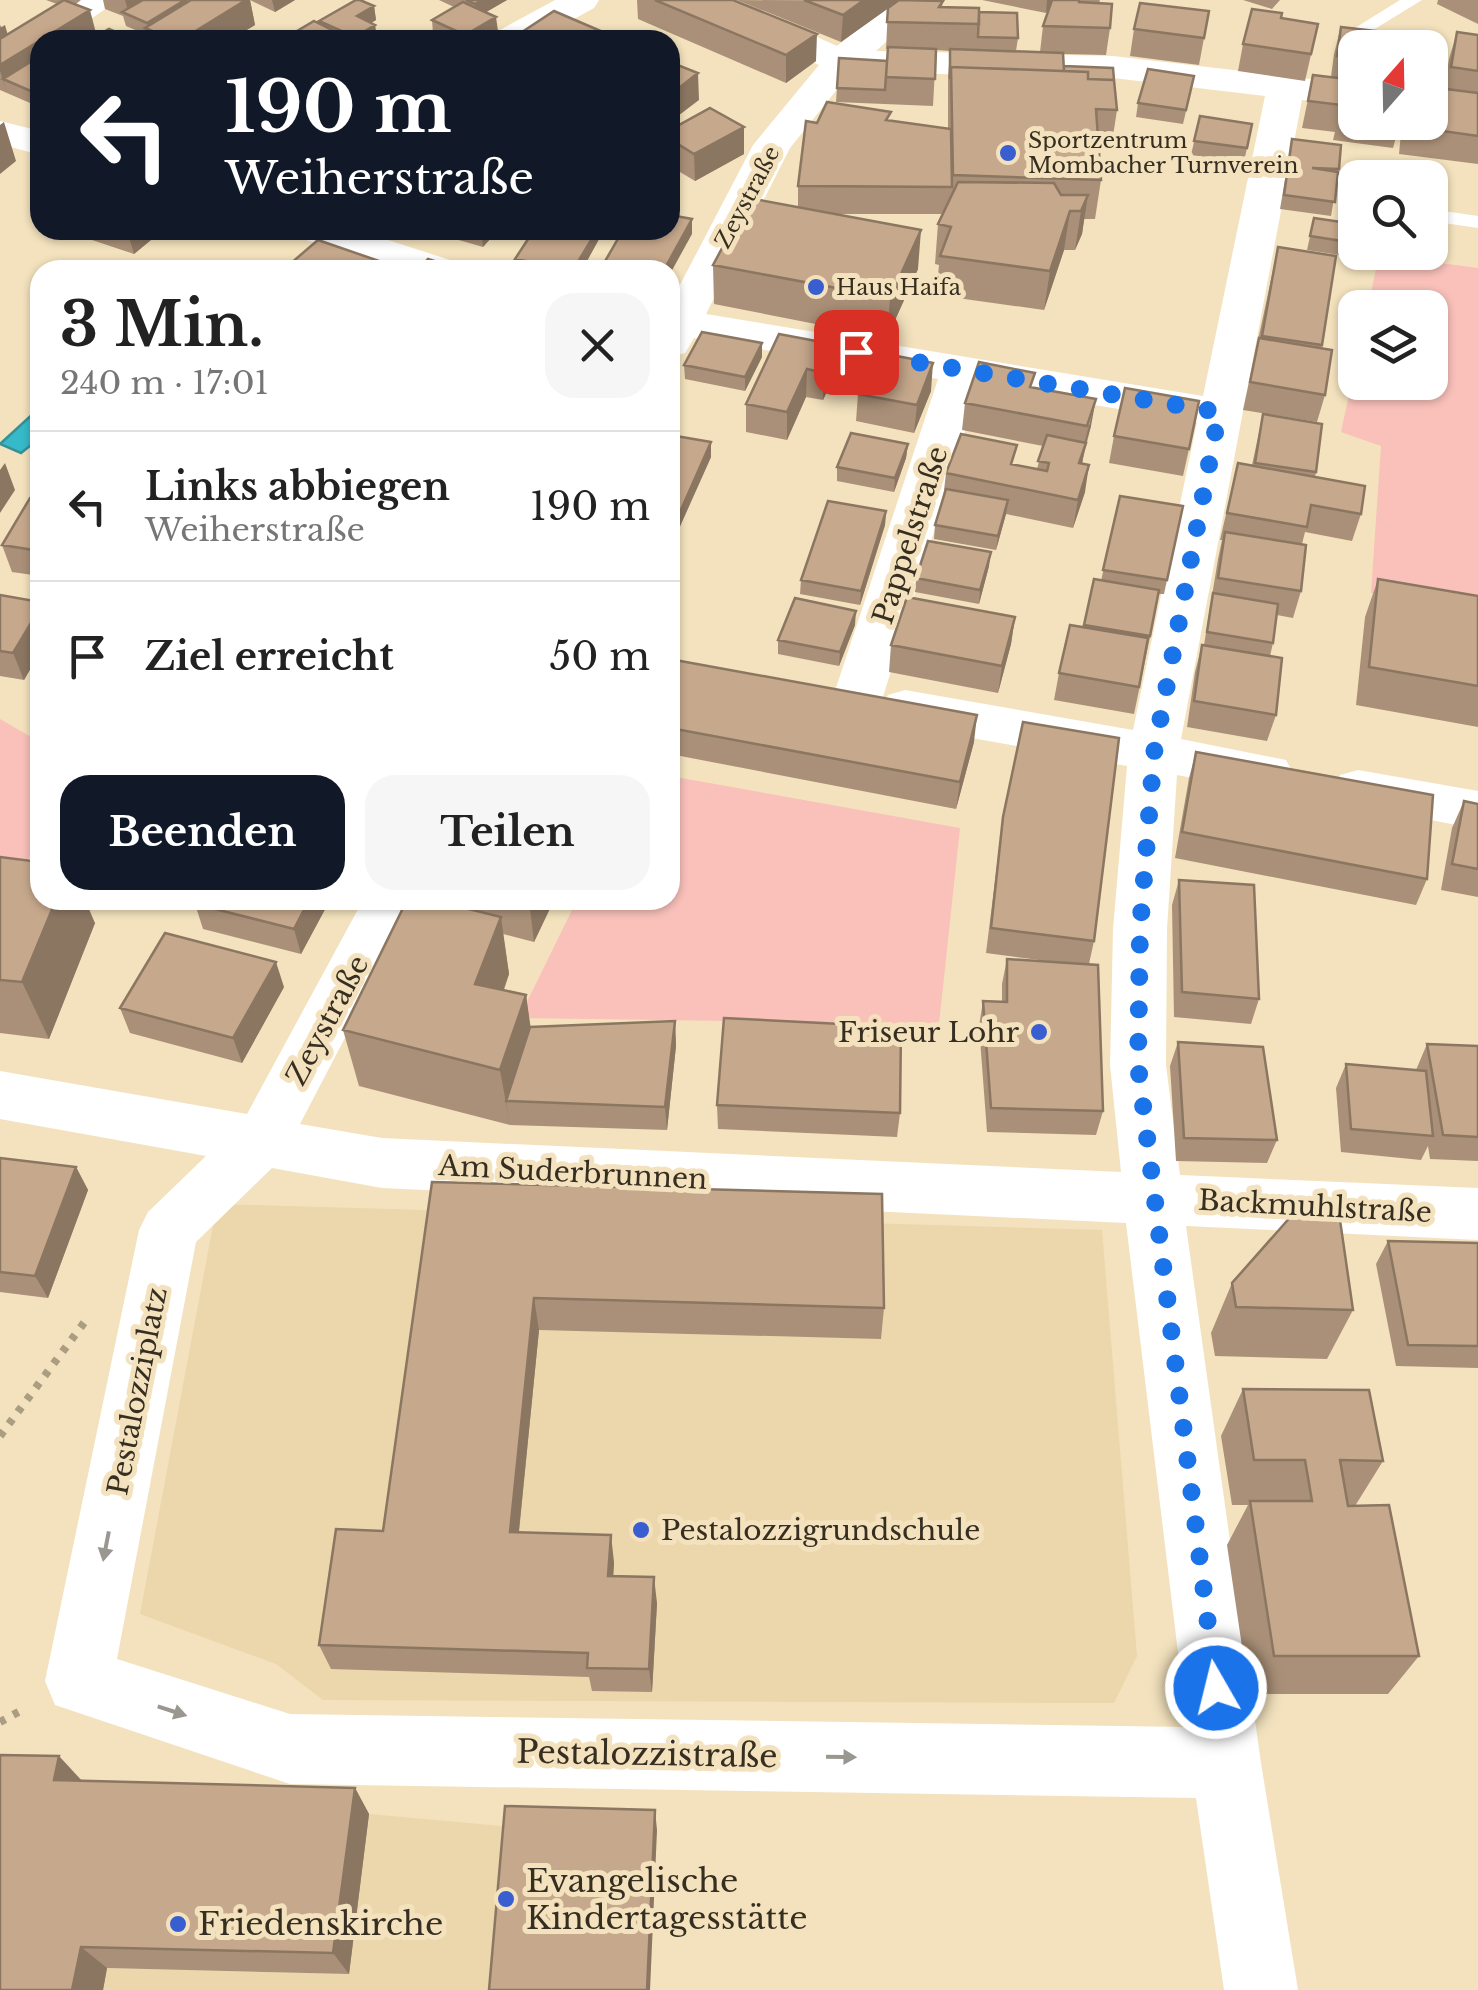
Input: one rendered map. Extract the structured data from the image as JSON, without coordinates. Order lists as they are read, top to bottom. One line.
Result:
{"streets":{"street":["Zeystraße","Pappelstraße","Am Suderbrunnen","Backmuhlstraße","Pestalozziplatz","Pestalozzistraße"]},"crossings":[["Zeystraße","Am Suderbrunnen"],["Zeystraße","Pestalozziplatz"],["Am Suderbrunnen","Backmuhlstraße"],["Am Suderbrunnen","Pestalozziplatz"],["Pestalozziplatz","Pestalozzistraße"]],"one_way":["Pestalozziplatz","Pestalozzistraße"],"places":["Sportzentrum Mombacher Turnverein","Haus Haifa","Friseur Lohr","Pestalozzigrundschule","Evangelische Kindertagesstätte","Friedenskirche"],"north":"top","page":{"turn":["190 m","Weiherstraße"],"heading":["3 Min.","240 m · 17:01"],"list":[{"name":"Links abbiegen","note":"Weiherstraße","value":"190 m"},{"name":"Ziel erreicht","value":"50 m"}],"buttons":["Beenden","Teilen"]}}
